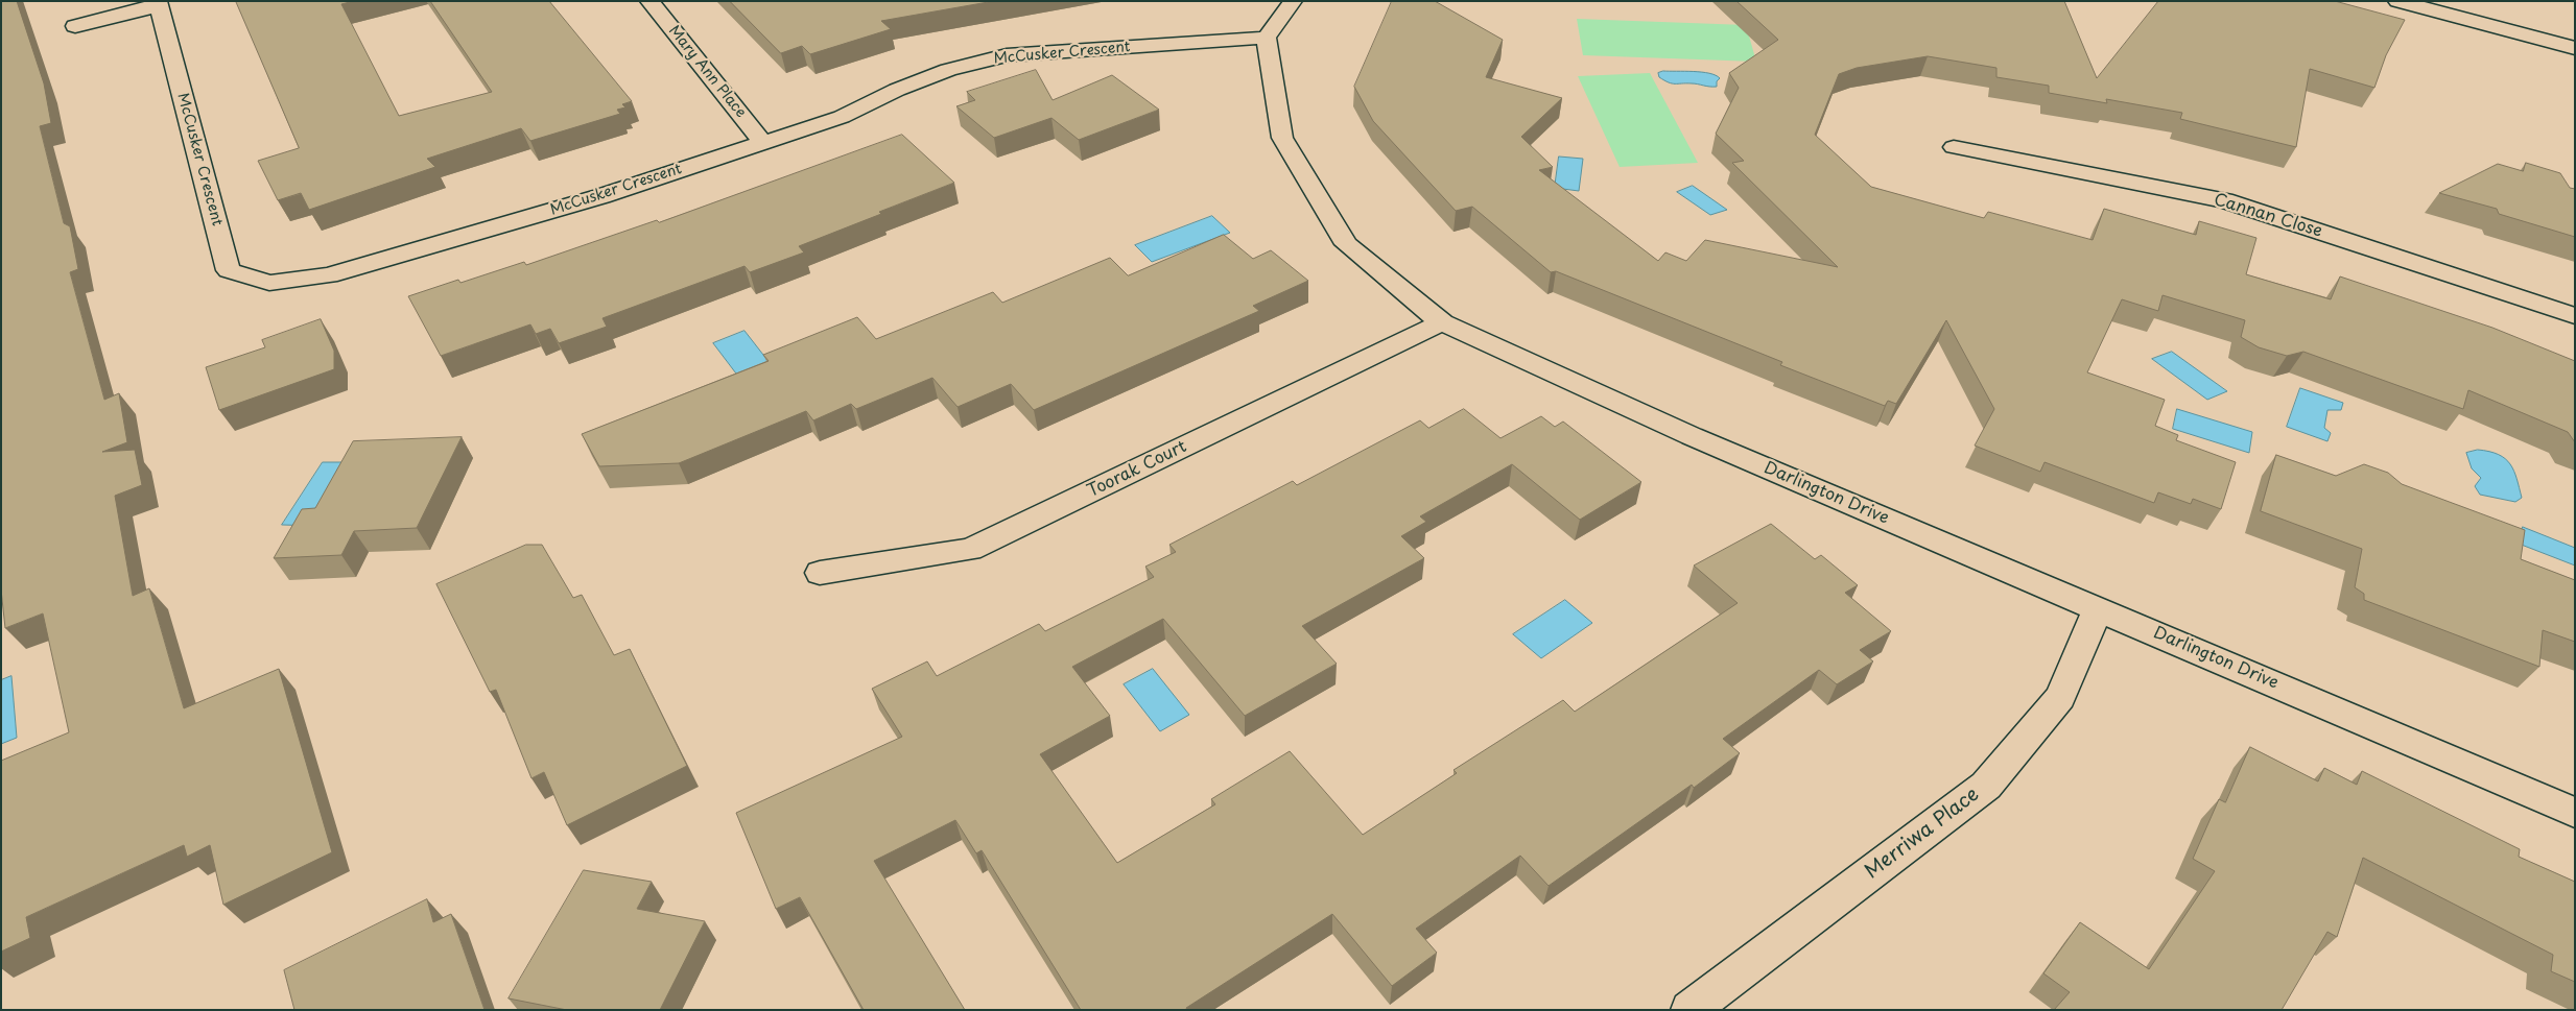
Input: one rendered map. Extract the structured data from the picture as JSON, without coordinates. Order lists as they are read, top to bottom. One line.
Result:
{"streets":{"street":["McCusker Crescent","Mary Ann Place","Cannan Close","Toorak Court","Darlington Drive","Merriwa Place"]},"crossings":[["McCusker Crescent","Mary Ann Place"],["McCusker Crescent","Darlington Drive"],["Toorak Court","Darlington Drive"],["Darlington Drive","Merriwa Place"]]}
